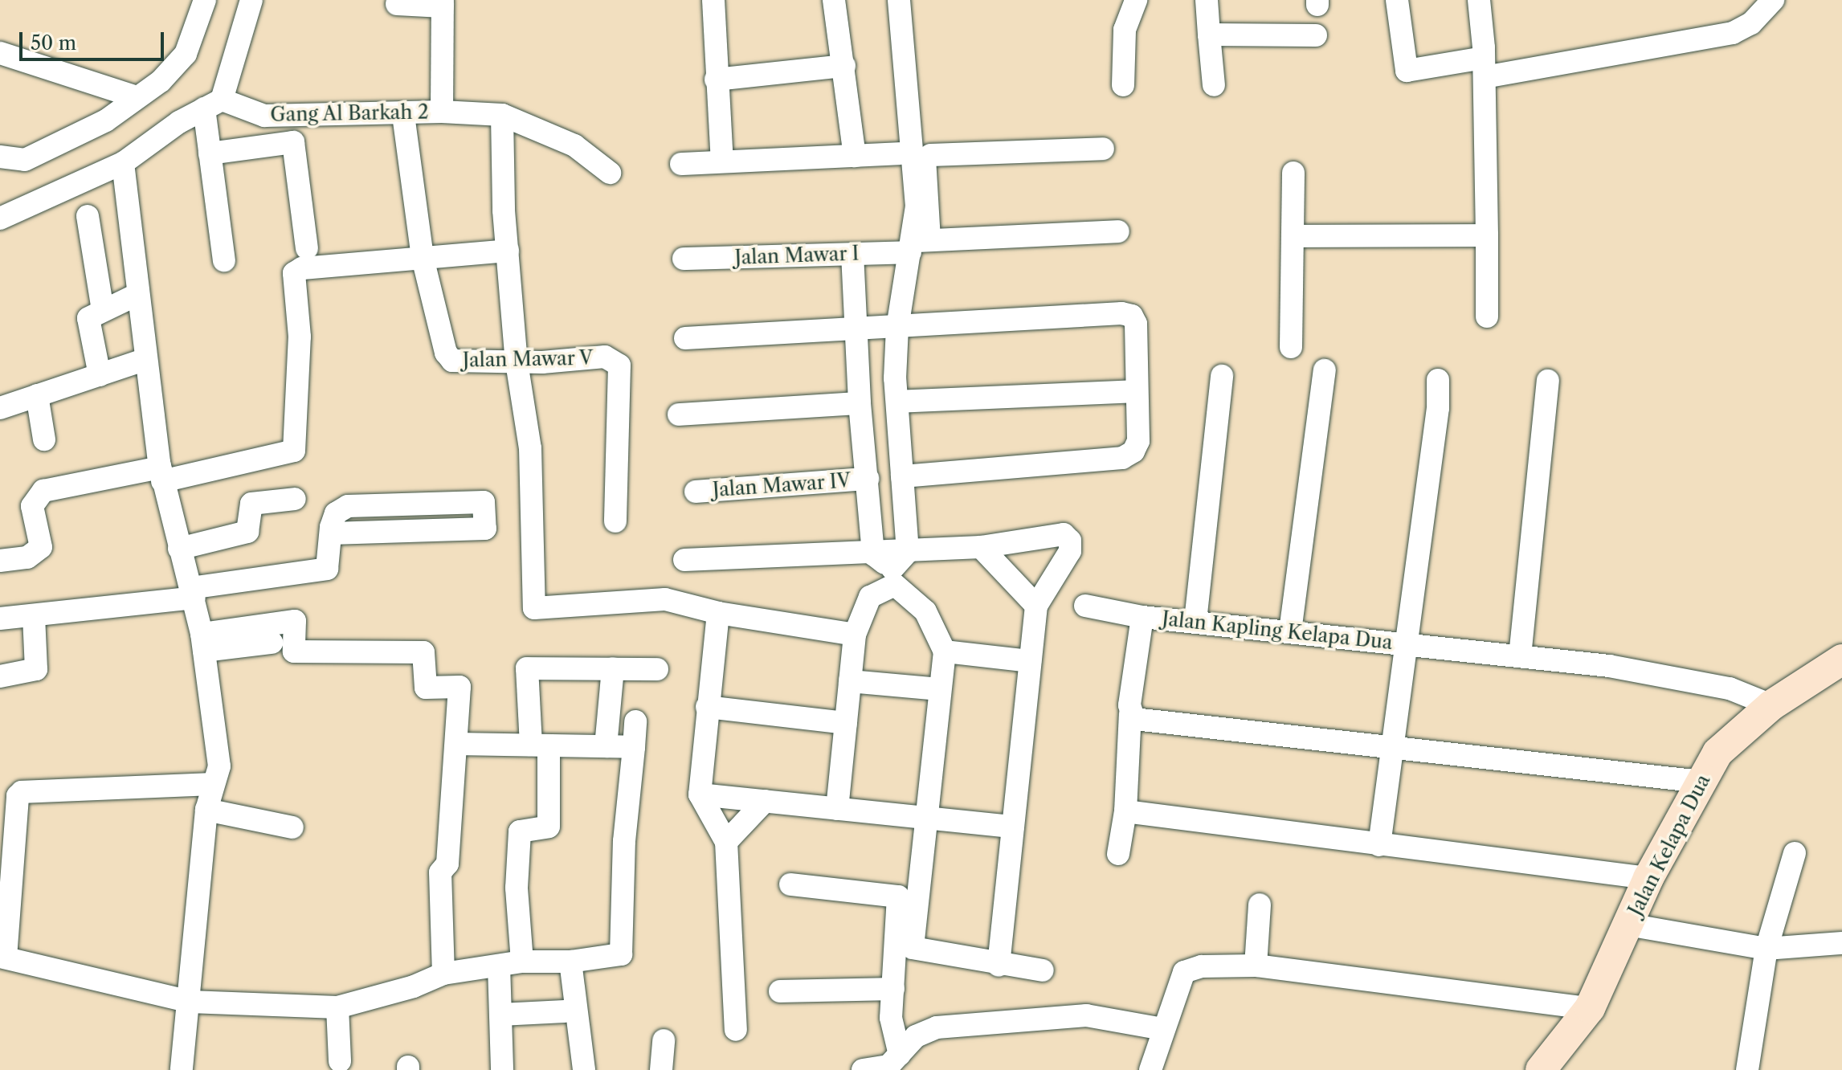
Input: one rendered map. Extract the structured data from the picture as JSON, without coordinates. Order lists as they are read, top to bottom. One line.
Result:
{"streets":{"main road":["Jalan Kelapa Dua"],"street":["Gang Al Barkah 2","Jalan Mawar I","Jalan Mawar V","Jalan Mawar IV","Jalan Kapling Kelapa Dua"]},"crossings":[["Gang Al Barkah 2","Jalan Mawar V"],["Jalan Kapling Kelapa Dua","Jalan Kelapa Dua"]],"scale_bar":"50 m"}
